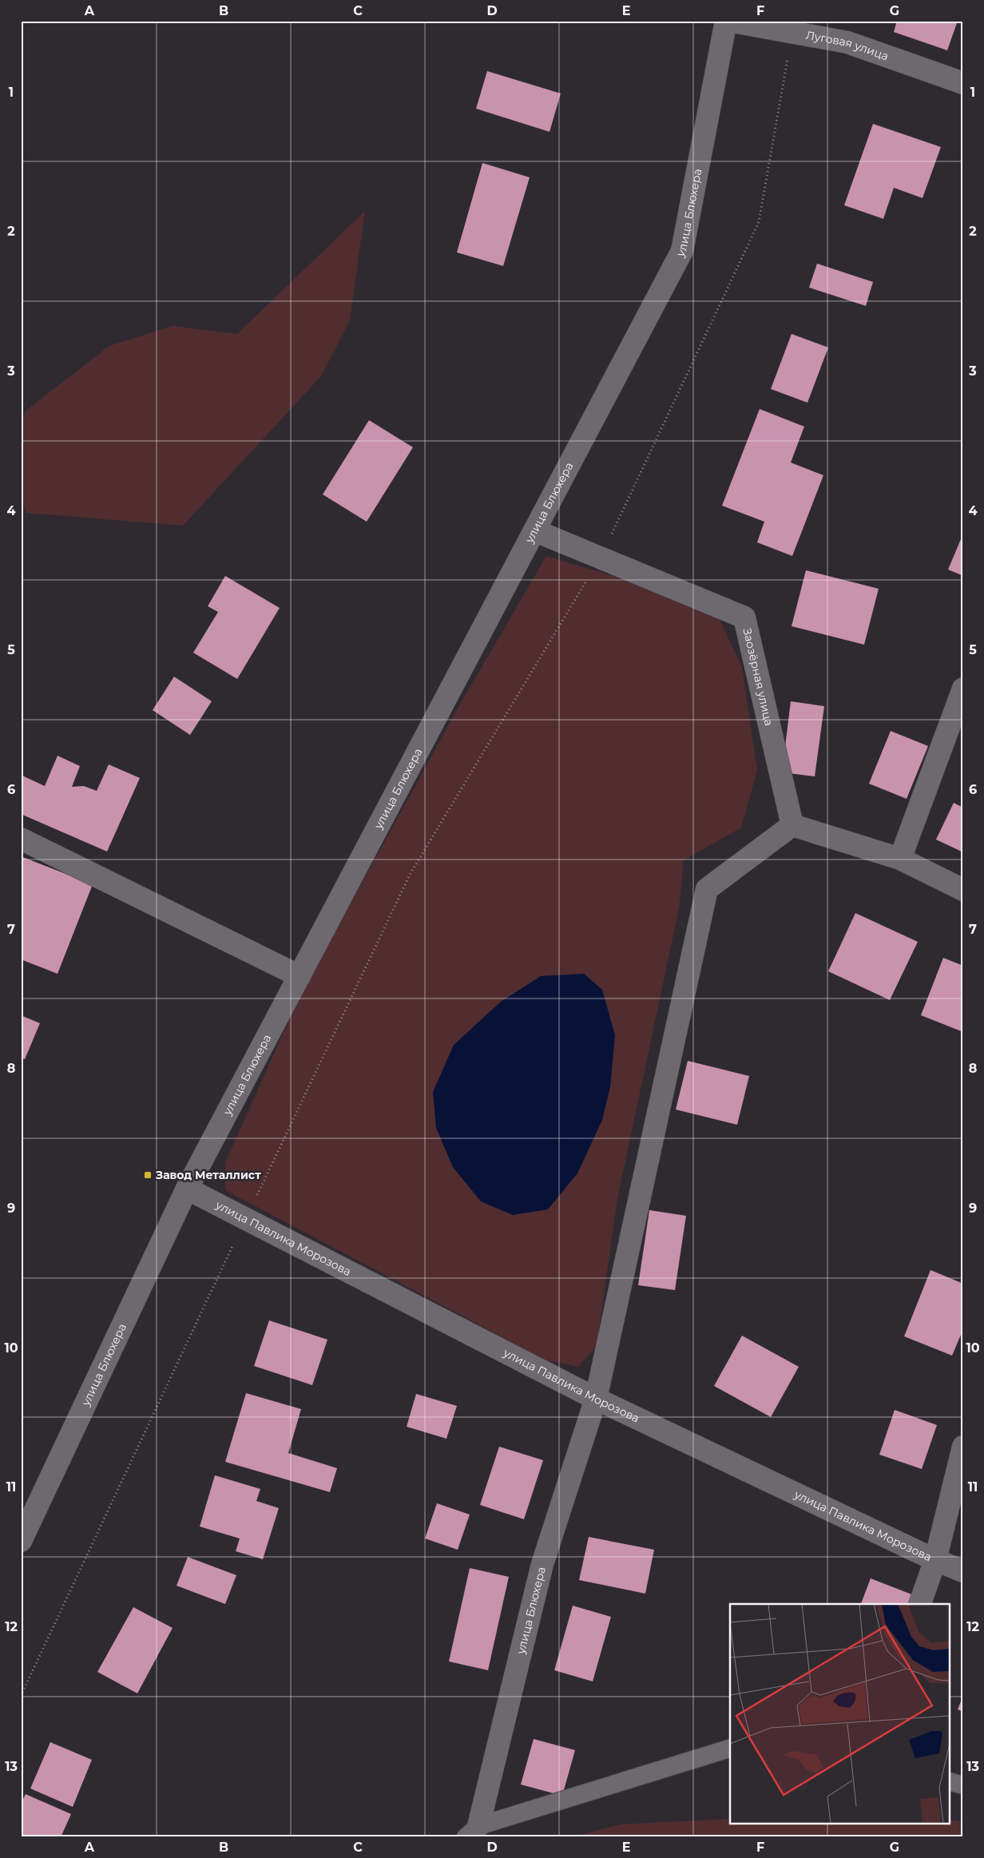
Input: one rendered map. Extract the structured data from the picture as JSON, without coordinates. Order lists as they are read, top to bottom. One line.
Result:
{"streets":{"street":["Луговая улица","улица Блюхера","Заозёрная улица","улица Павлика Морозова"]},"crossings":[["Луговая улица","улица Блюхера"],["улица Блюхера","Заозёрная улица"],["улица Блюхера","улица Павлика Морозова"]],"places":{"transit":["Завод Металлист"]},"grid":{"columns":["A","B","C","D","E","F","G"],"rows":["1","2","3","4","5","6","7","8","9","10","11","12","13"]}}
